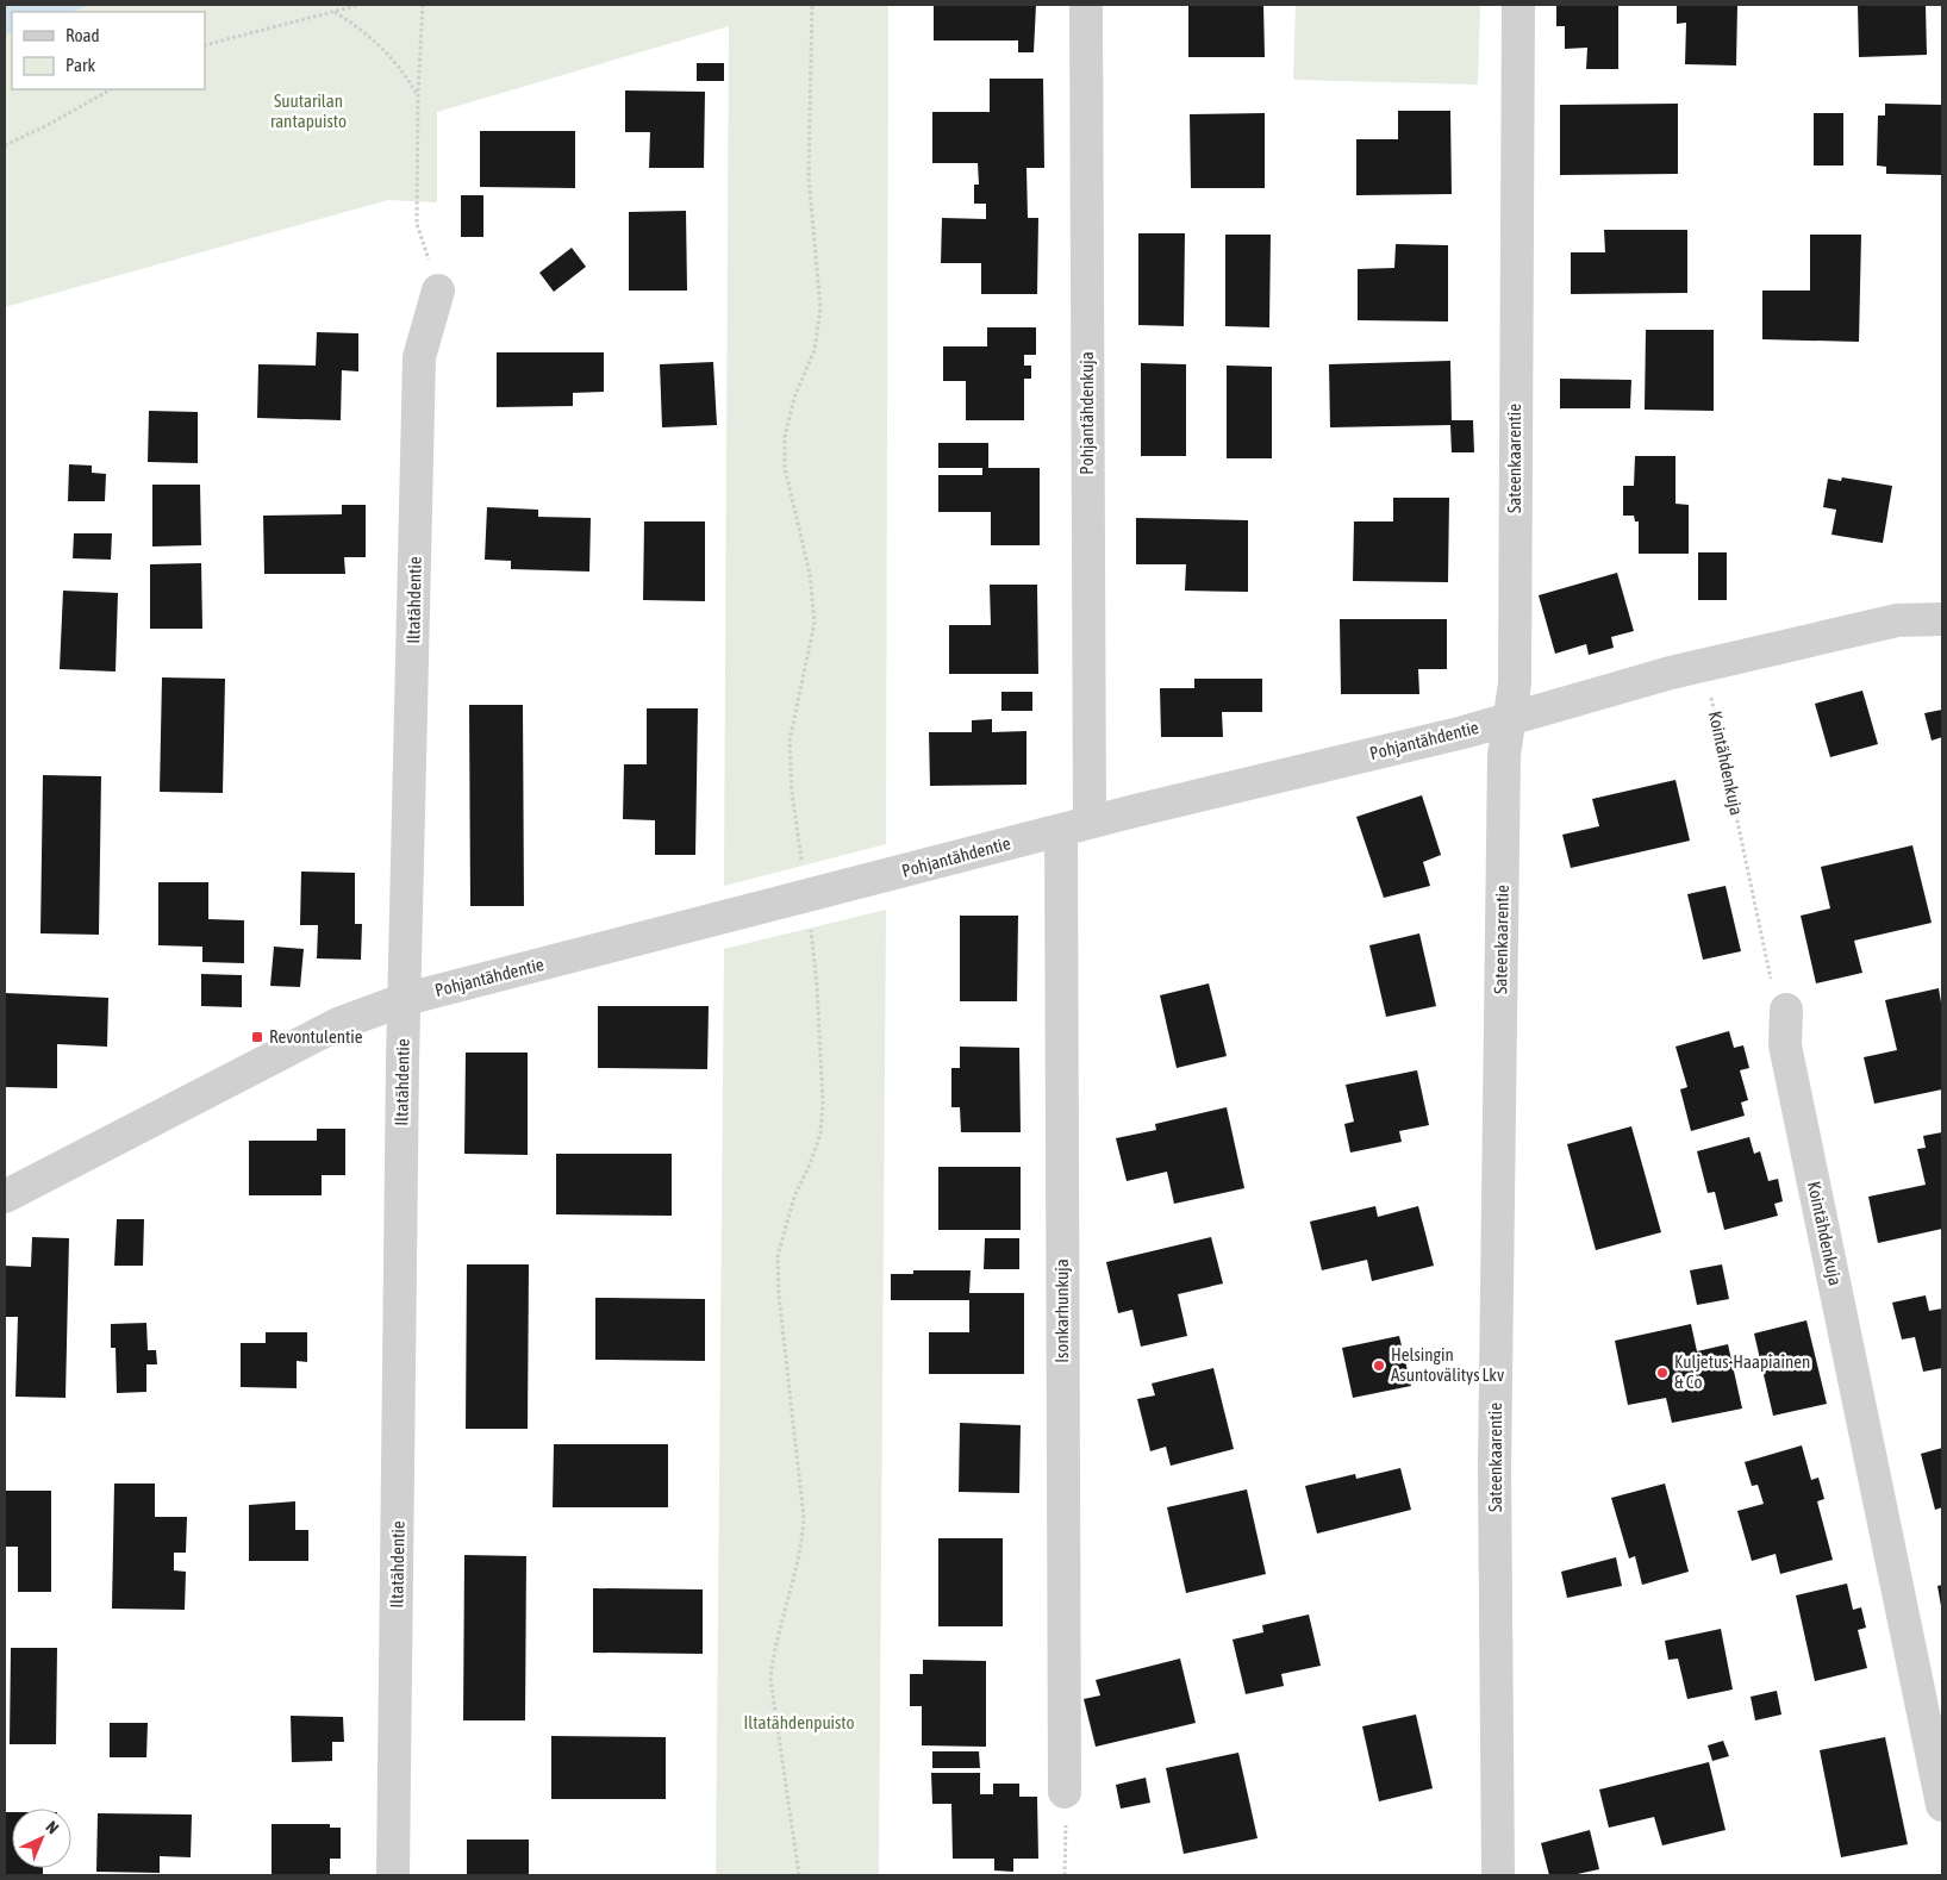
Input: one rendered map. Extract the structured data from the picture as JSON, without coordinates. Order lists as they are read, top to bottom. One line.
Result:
{"streets":{"street":["Pohjantähdenkuja","Sateenkaarentie","Iltatähdentie","Pohjantähdentie","Kointähdenkuja","Isonkarhunkuja"]},"crossings":[["Pohjantähdenkuja","Pohjantähdentie"],["Pohjantähdenkuja","Isonkarhunkuja"],["Sateenkaarentie","Pohjantähdentie"],["Iltatähdentie","Pohjantähdentie"],["Pohjantähdentie","Kointähdenkuja"],["Pohjantähdentie","Isonkarhunkuja"]],"parks":["Suutarilan rantapuisto","Iltatähdenpuisto"],"places":{"transit":["Revontulentie"],"other":["Helsingin Asuntovälitys Lkv","Kuljetus-Haapiainen & Co"]},"legend":["Road","Park"],"north":"top right"}
